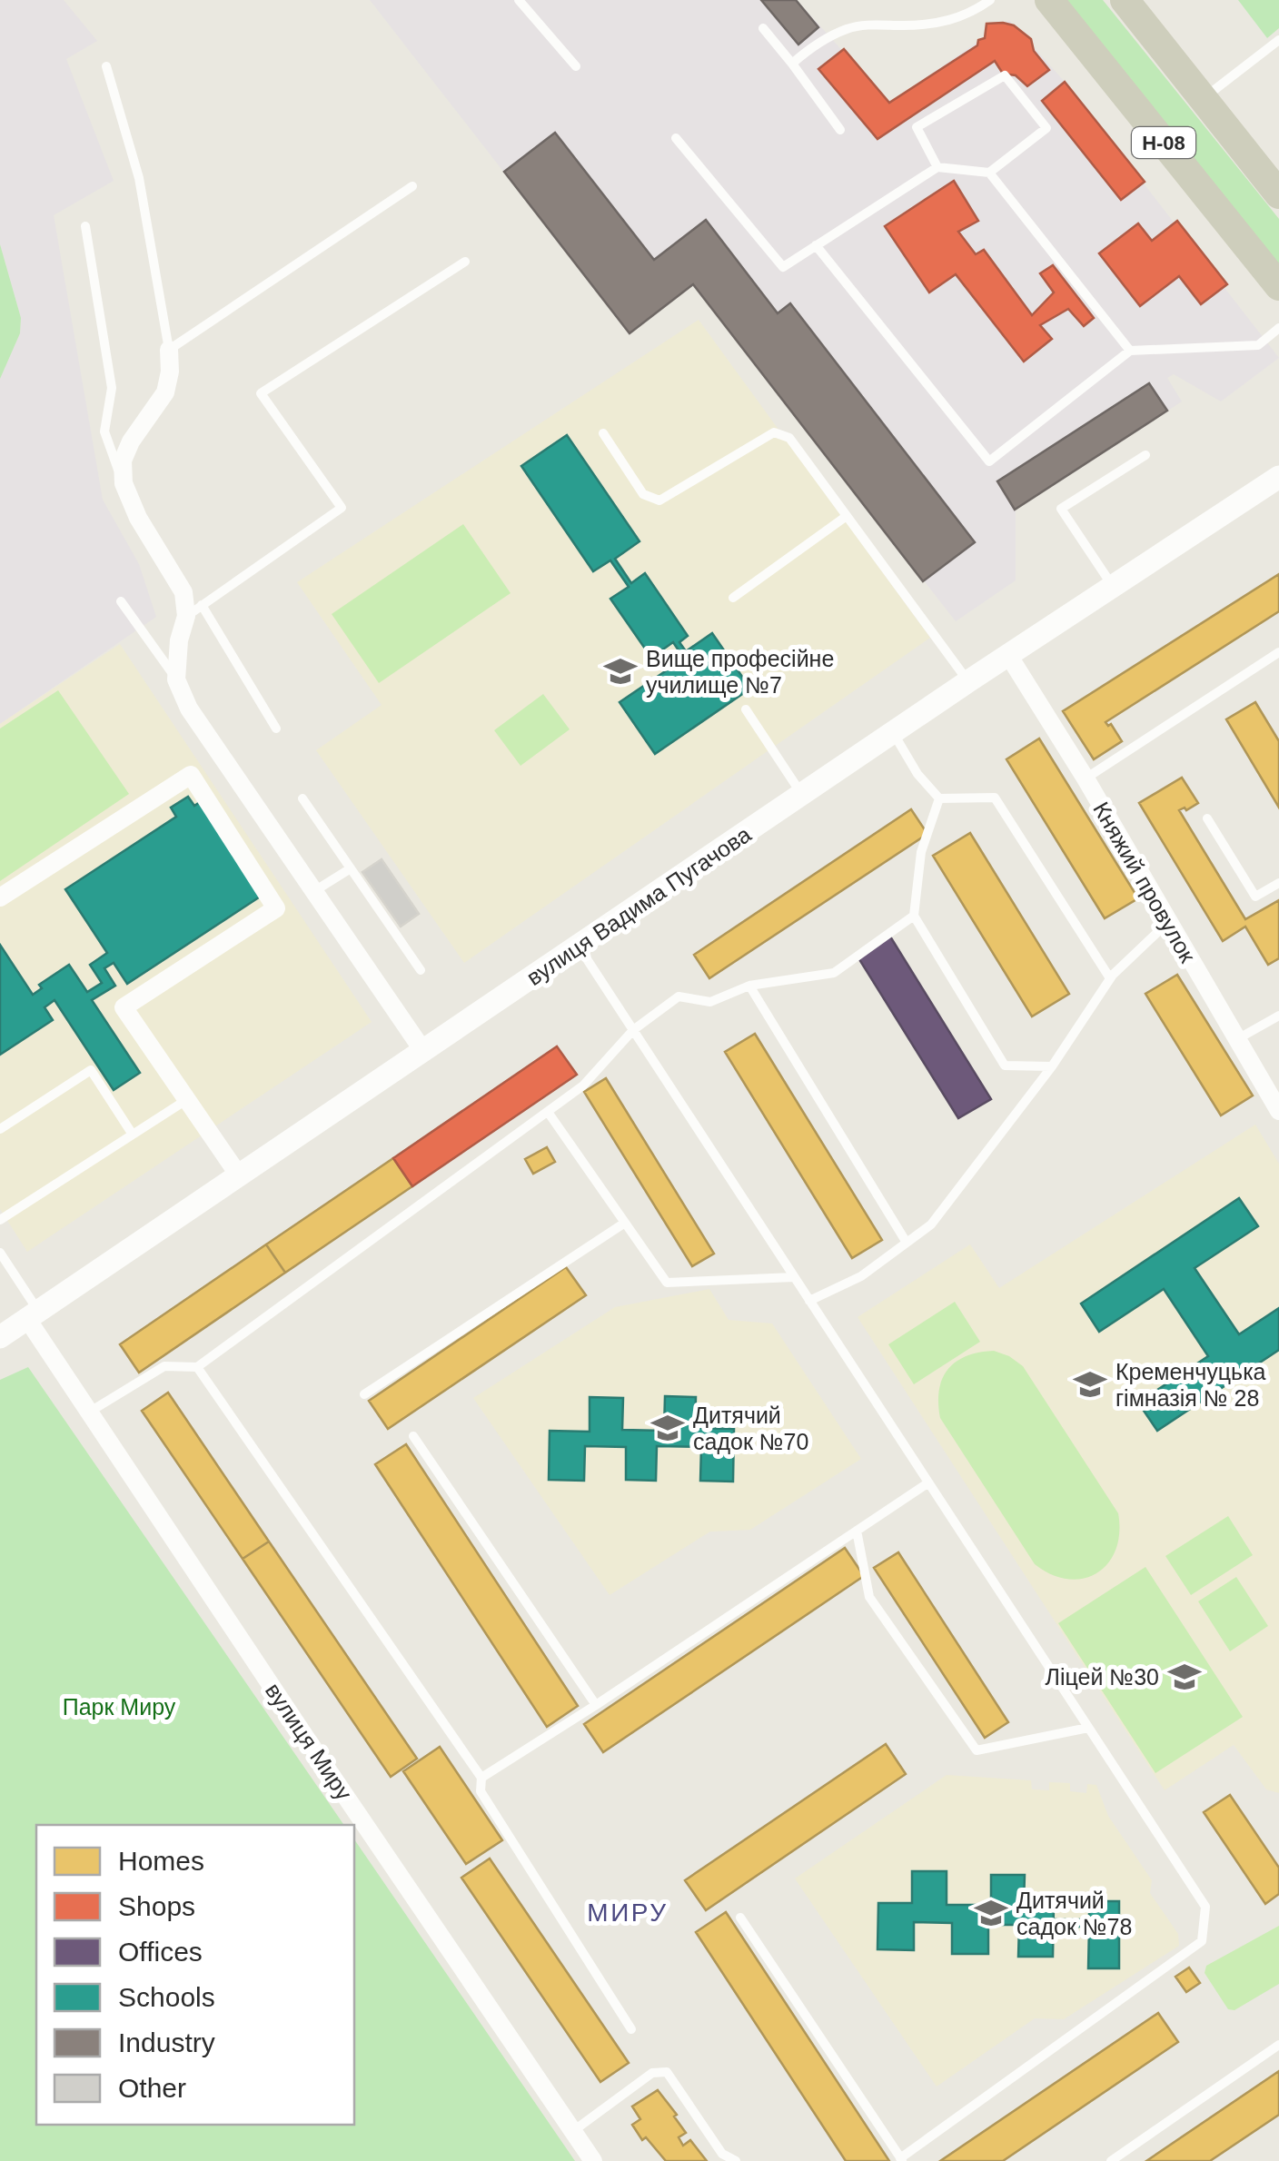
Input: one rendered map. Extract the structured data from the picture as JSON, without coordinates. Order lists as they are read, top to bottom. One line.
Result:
{"streets":{"main road":["Н-08"],"street":["Княжий провулок","вулиця Вадима Пугачова","вулиця Миру"]},"crossings":[["Княжий провулок","вулиця Вадима Пугачова"],["вулиця Вадима Пугачова","вулиця Миру"]],"districts":["МИРУ"],"parks":["Парк Миру"],"places":{"school or university":["Вище професійне училище №7","Кременчуцька гімназія № 28","Дитячий садок №70","Ліцей №30","Дитячий садок №78"]},"legend":["Homes","Shops","Offices","Schools","Industry","Other"]}
